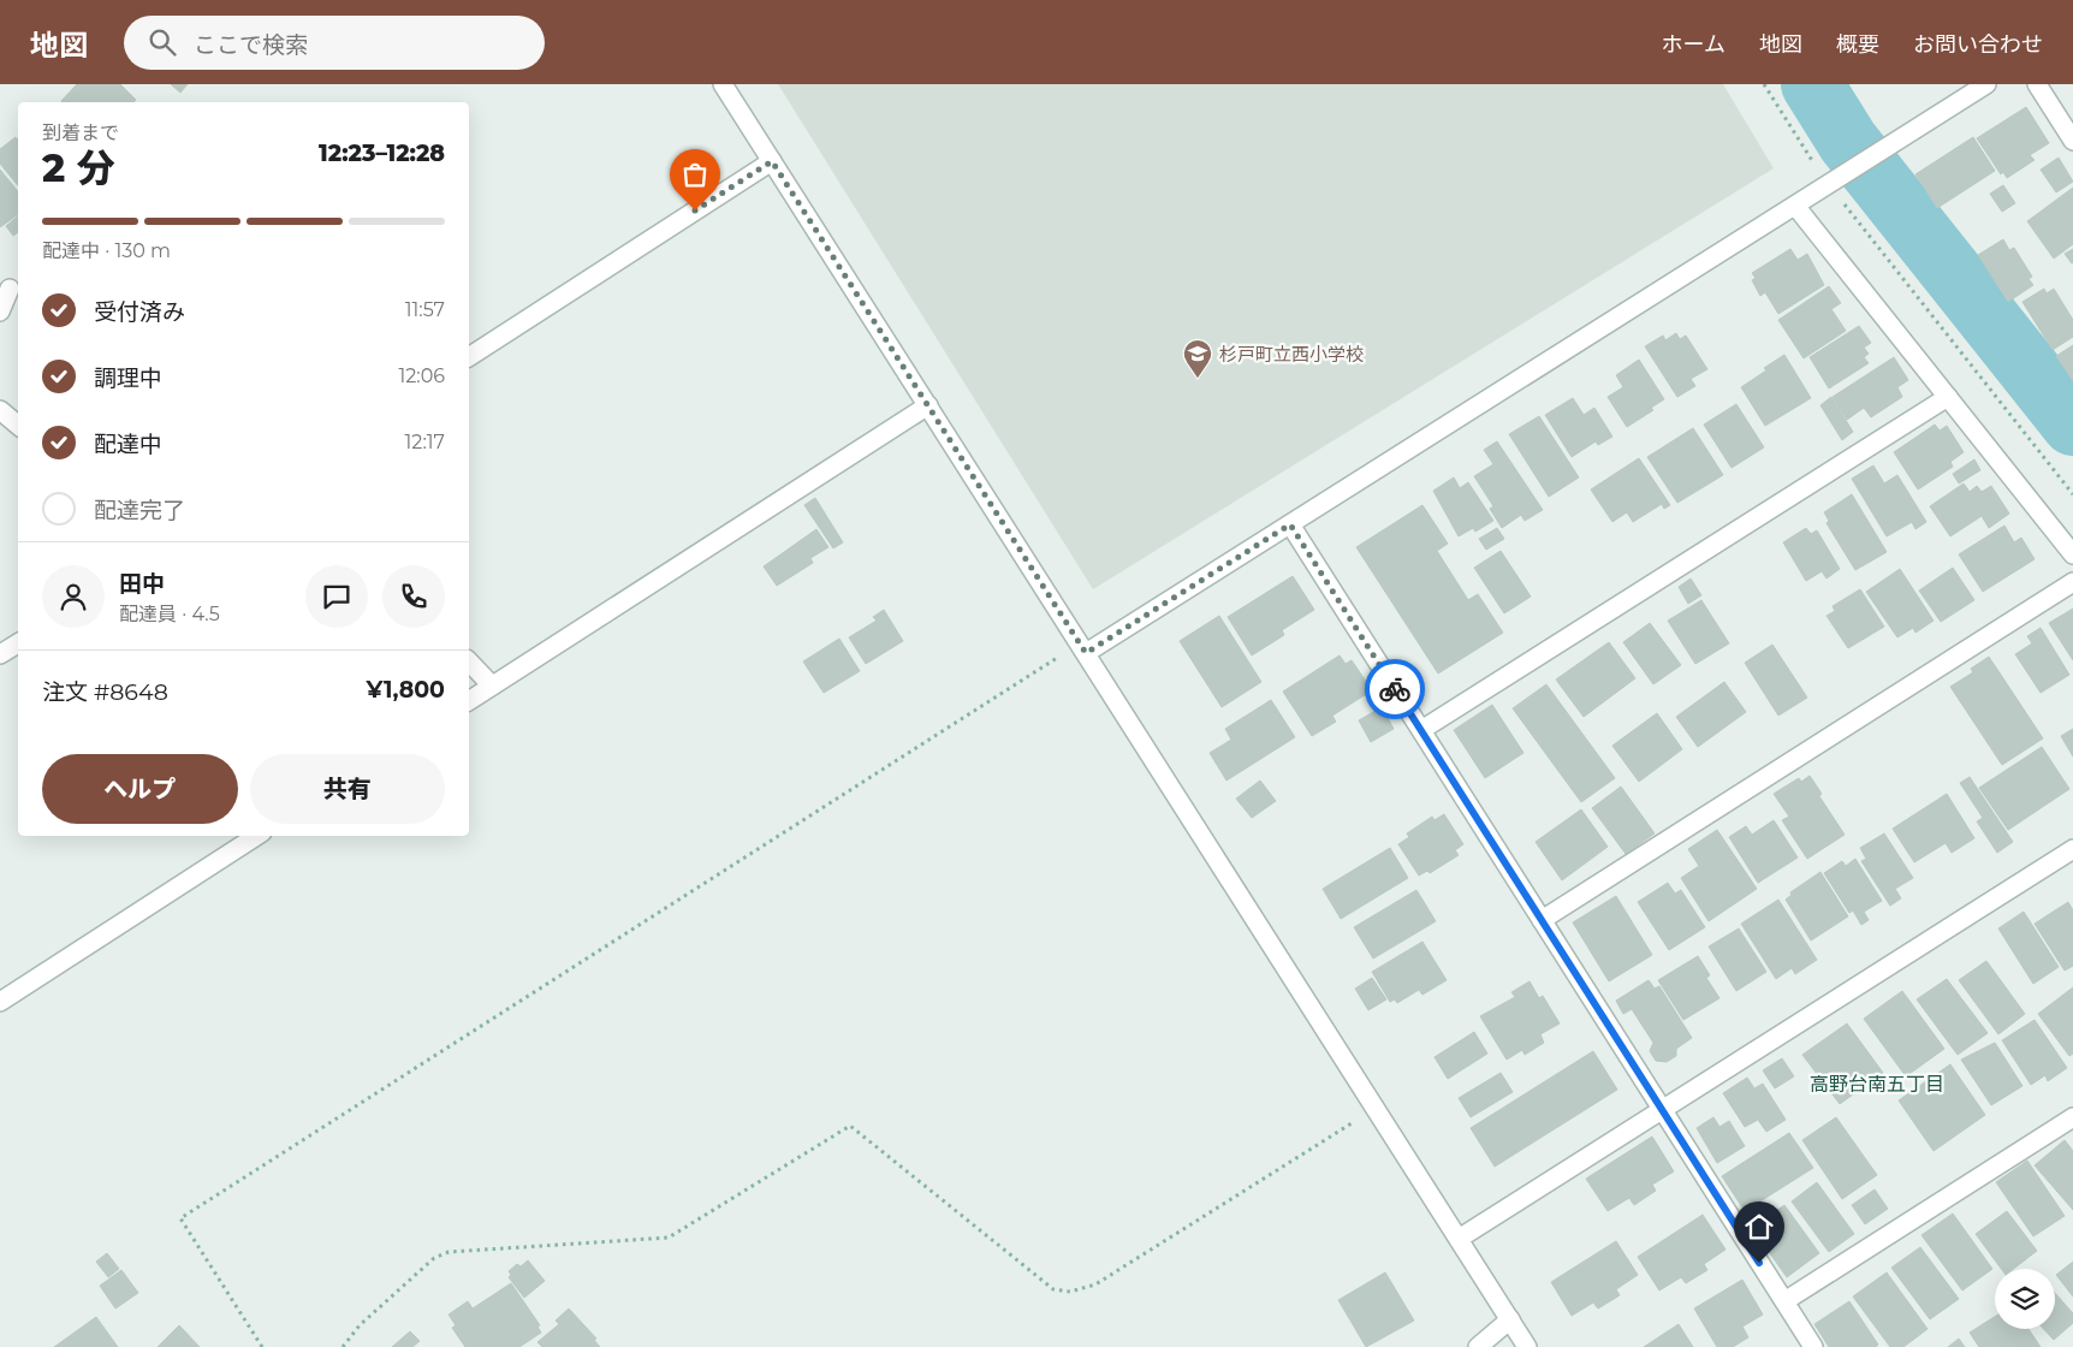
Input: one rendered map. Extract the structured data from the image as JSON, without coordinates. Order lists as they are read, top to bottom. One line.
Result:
{"districts":["高野台南五丁目"],"places":{"school or university":["杉戸町立西小学校"]},"page":{"header":"地図","search":"ここで検索","nav":["ホーム","地図","概要","お問い合わせ"],"heading":["2 分","到着まで","12:23–12:28"],"panel":["田中","配達員 · 4.5","注文 #8648","¥1,800"],"bar":"配達中 · 130 m","list":[["受付済み","11:57"],["調理中","12:06"],["配達中","12:17"],"配達完了"],"buttons":["ヘルプ","共有"]}}
